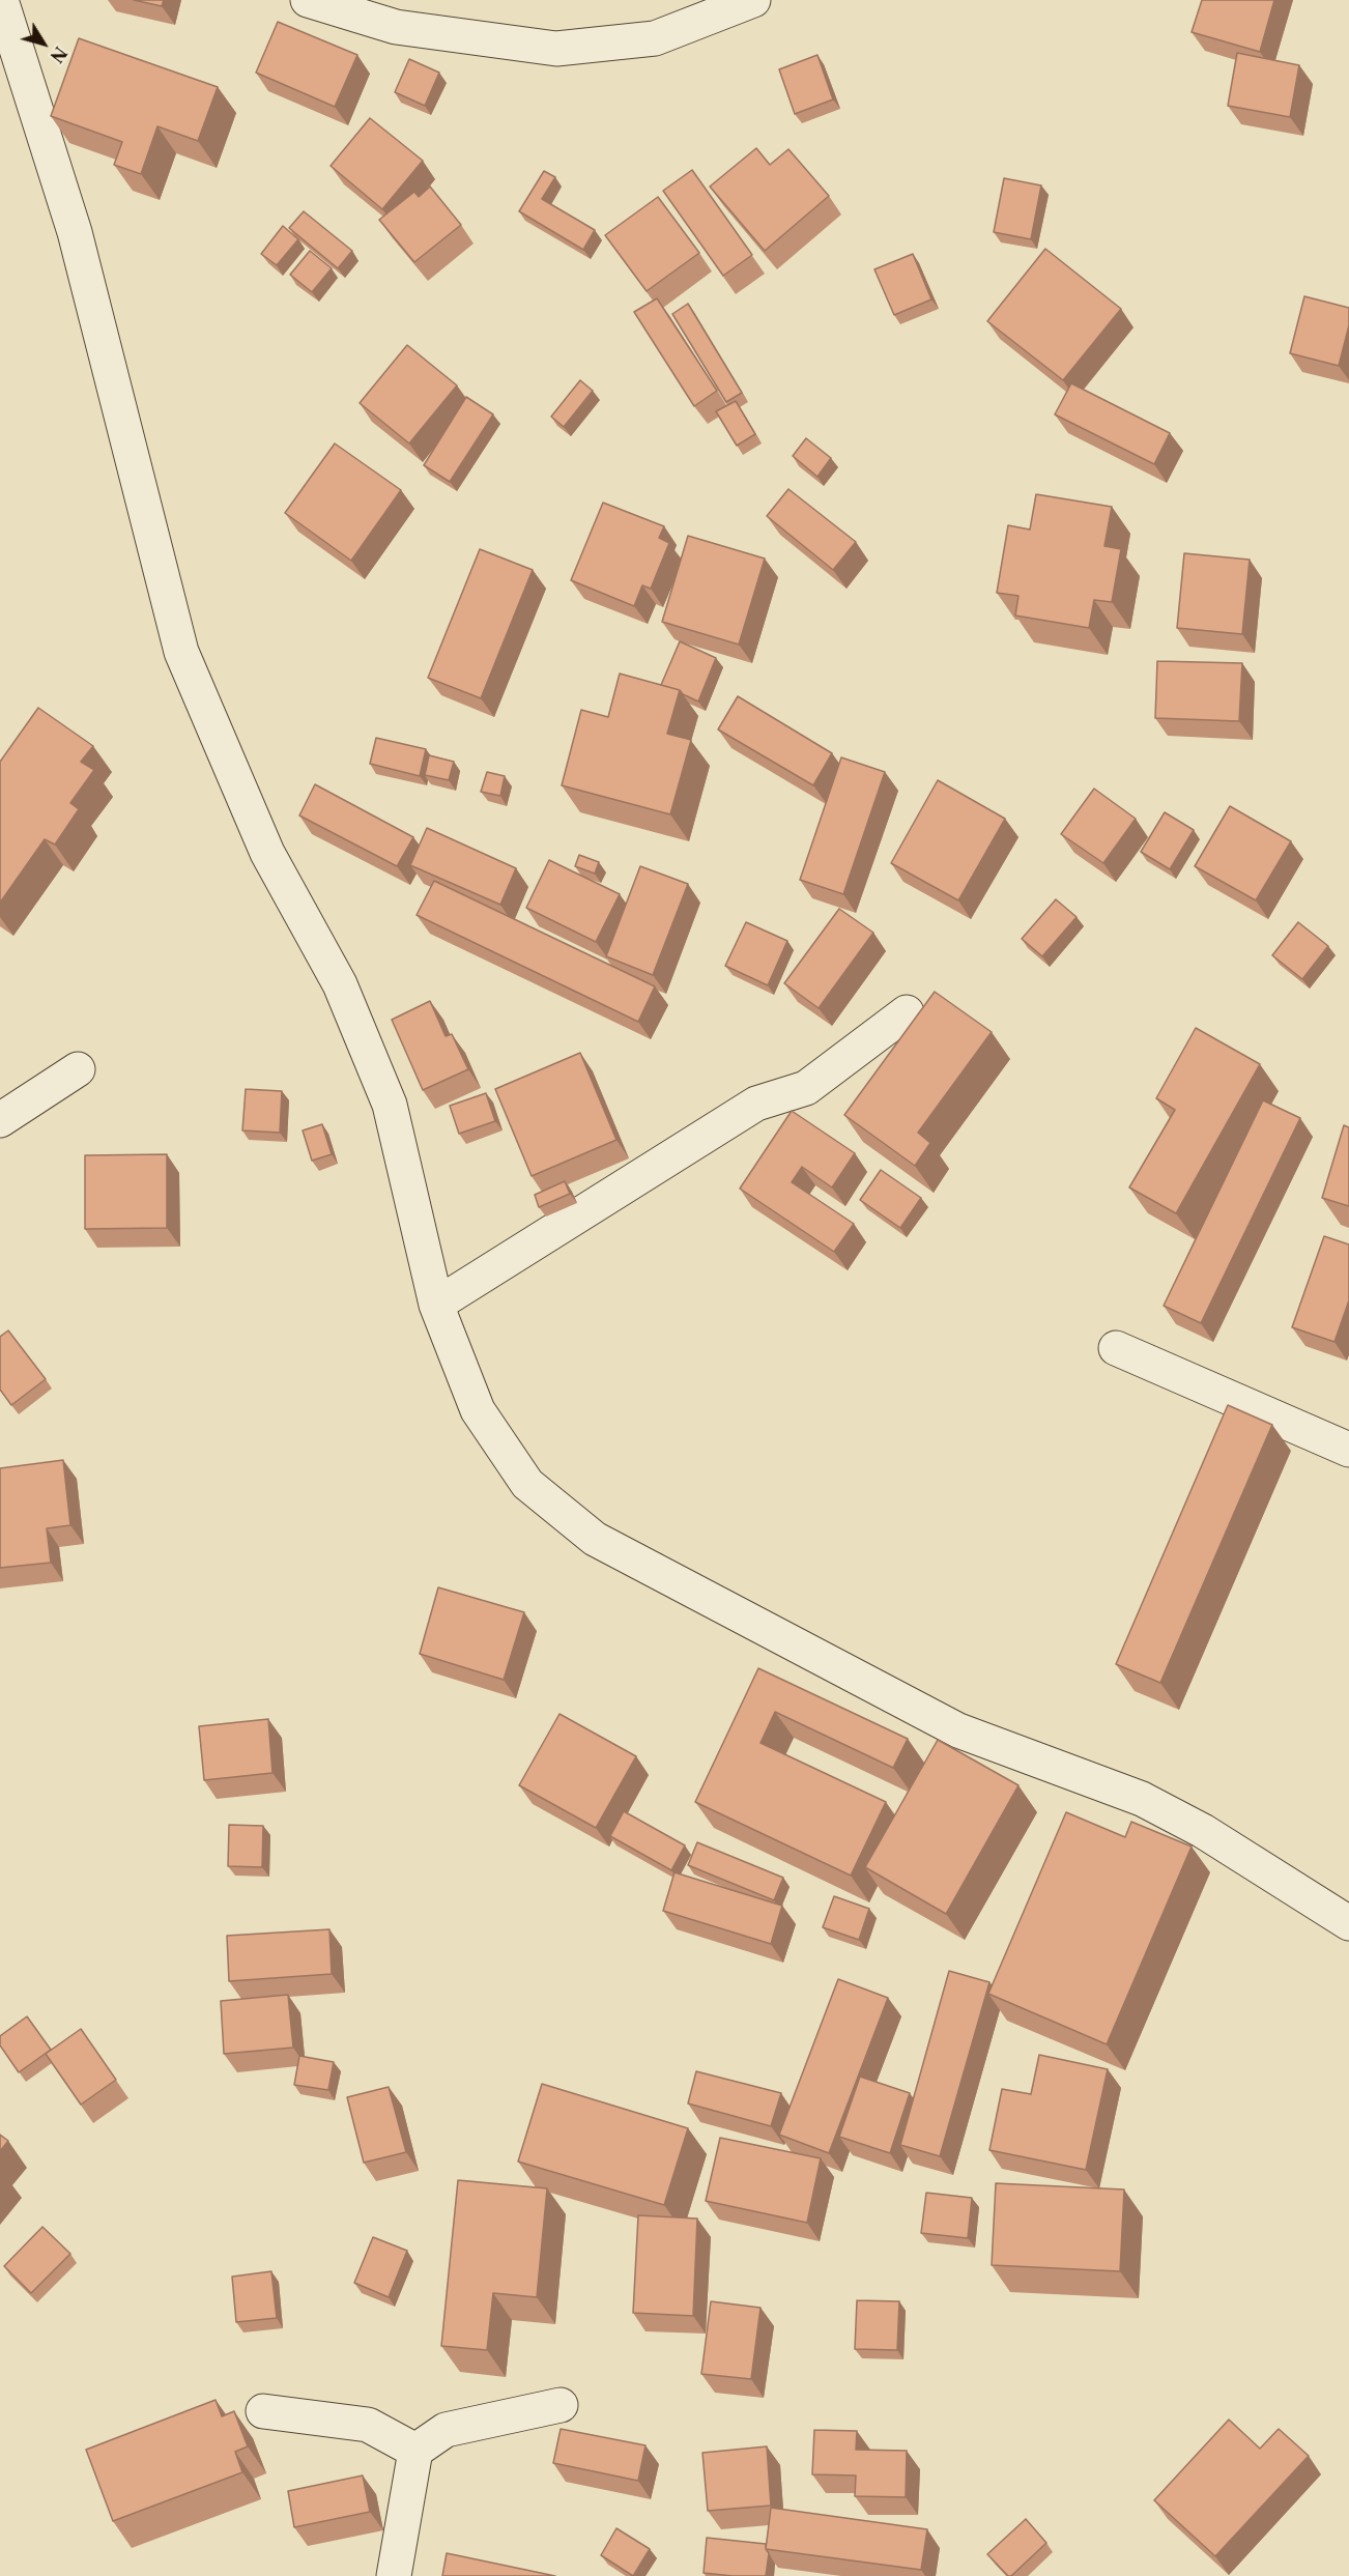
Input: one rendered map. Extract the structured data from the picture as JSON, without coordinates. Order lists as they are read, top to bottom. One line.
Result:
{"north":"bottom right"}
